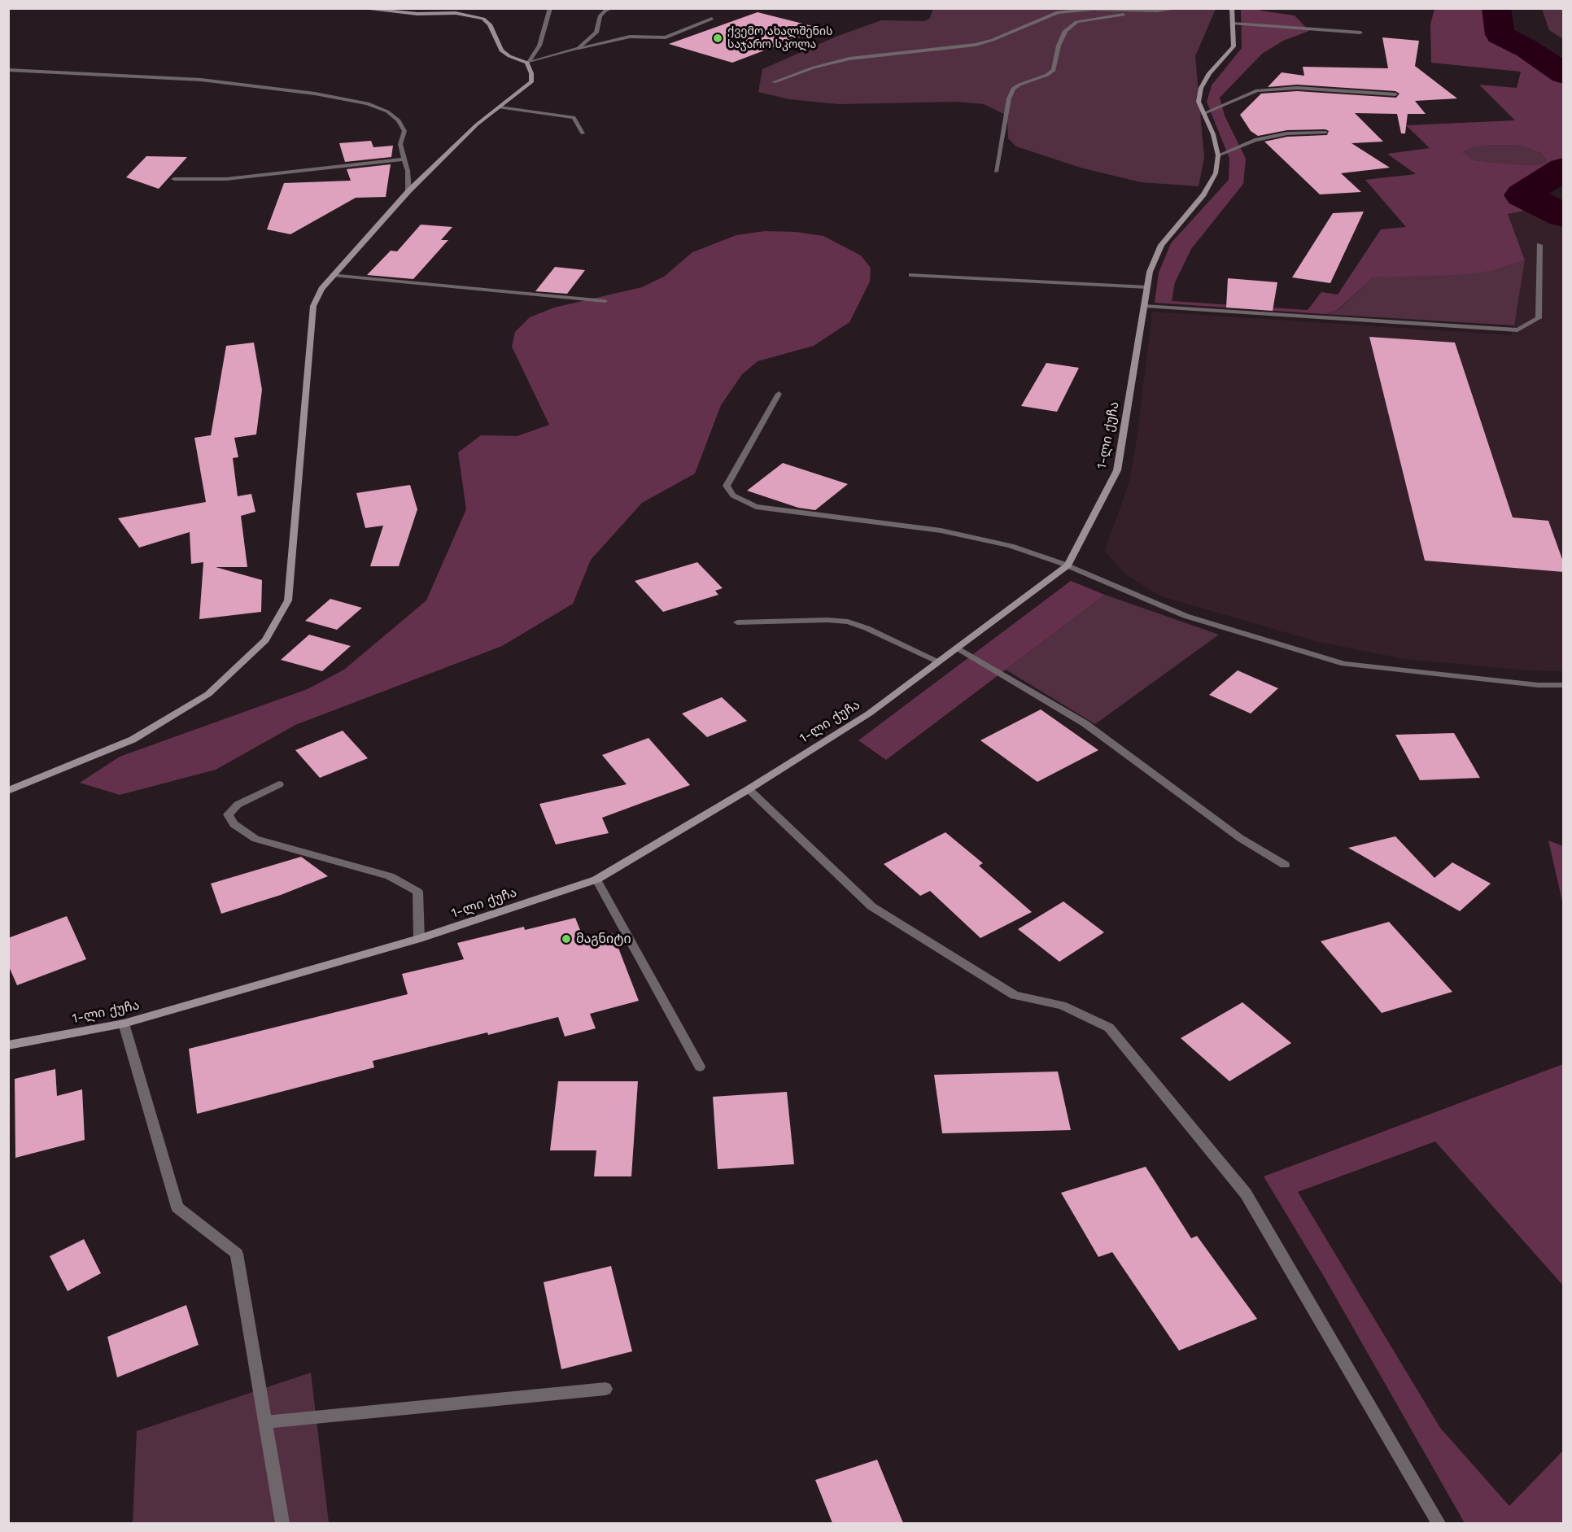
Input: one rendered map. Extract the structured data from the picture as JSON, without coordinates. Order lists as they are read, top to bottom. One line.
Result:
{"streets":{"street":["1-ლი ქუჩა"]},"places":["ქვემო ახალშენის საჯარო სკოლა","მაგნიტი"]}
